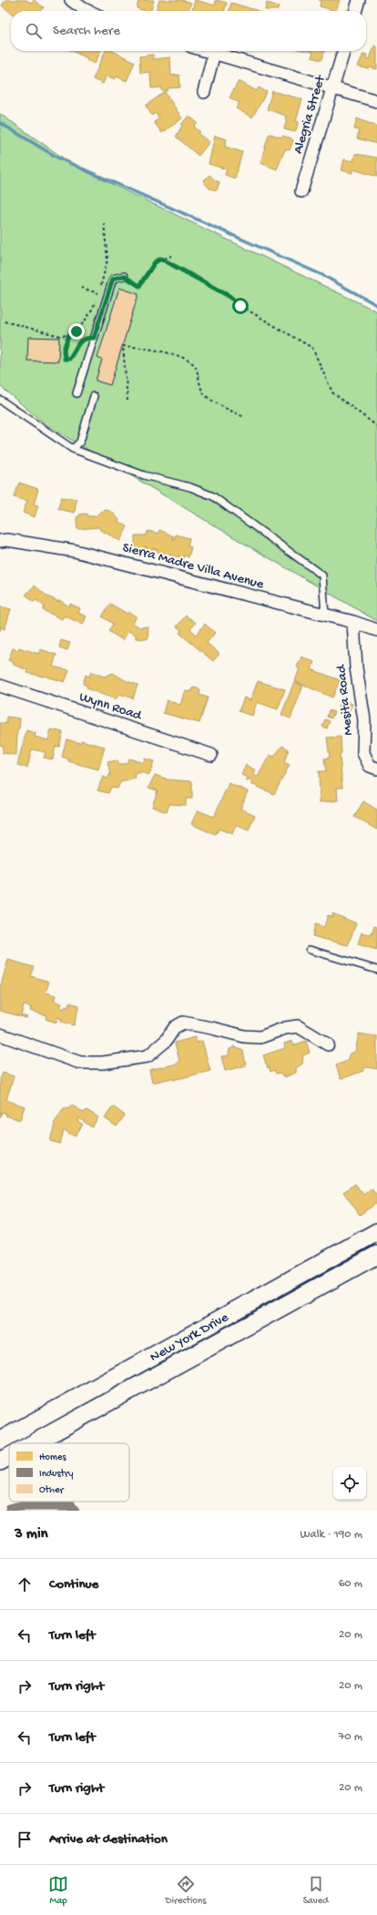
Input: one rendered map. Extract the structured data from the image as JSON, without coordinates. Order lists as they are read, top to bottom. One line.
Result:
{"streets":{"main road":["New York Drive"],"street":["Alegria Street","Sierra Madre Villa Avenue","Mesita Road","Wynn Road"]},"crossings":[["Sierra Madre Villa Avenue","Mesita Road"]],"legend":["Homes","Industry","Other"],"page":{"search":"Search here","heading":["3 min","Walk · 190 m"],"list":[["Continue","60 m"],["Turn left","20 m"],["Turn right","20 m"],["Turn left","70 m"],["Turn right","20 m"],"Arrive at destination"],"nav":["Map","Directions","Saved"]}}
